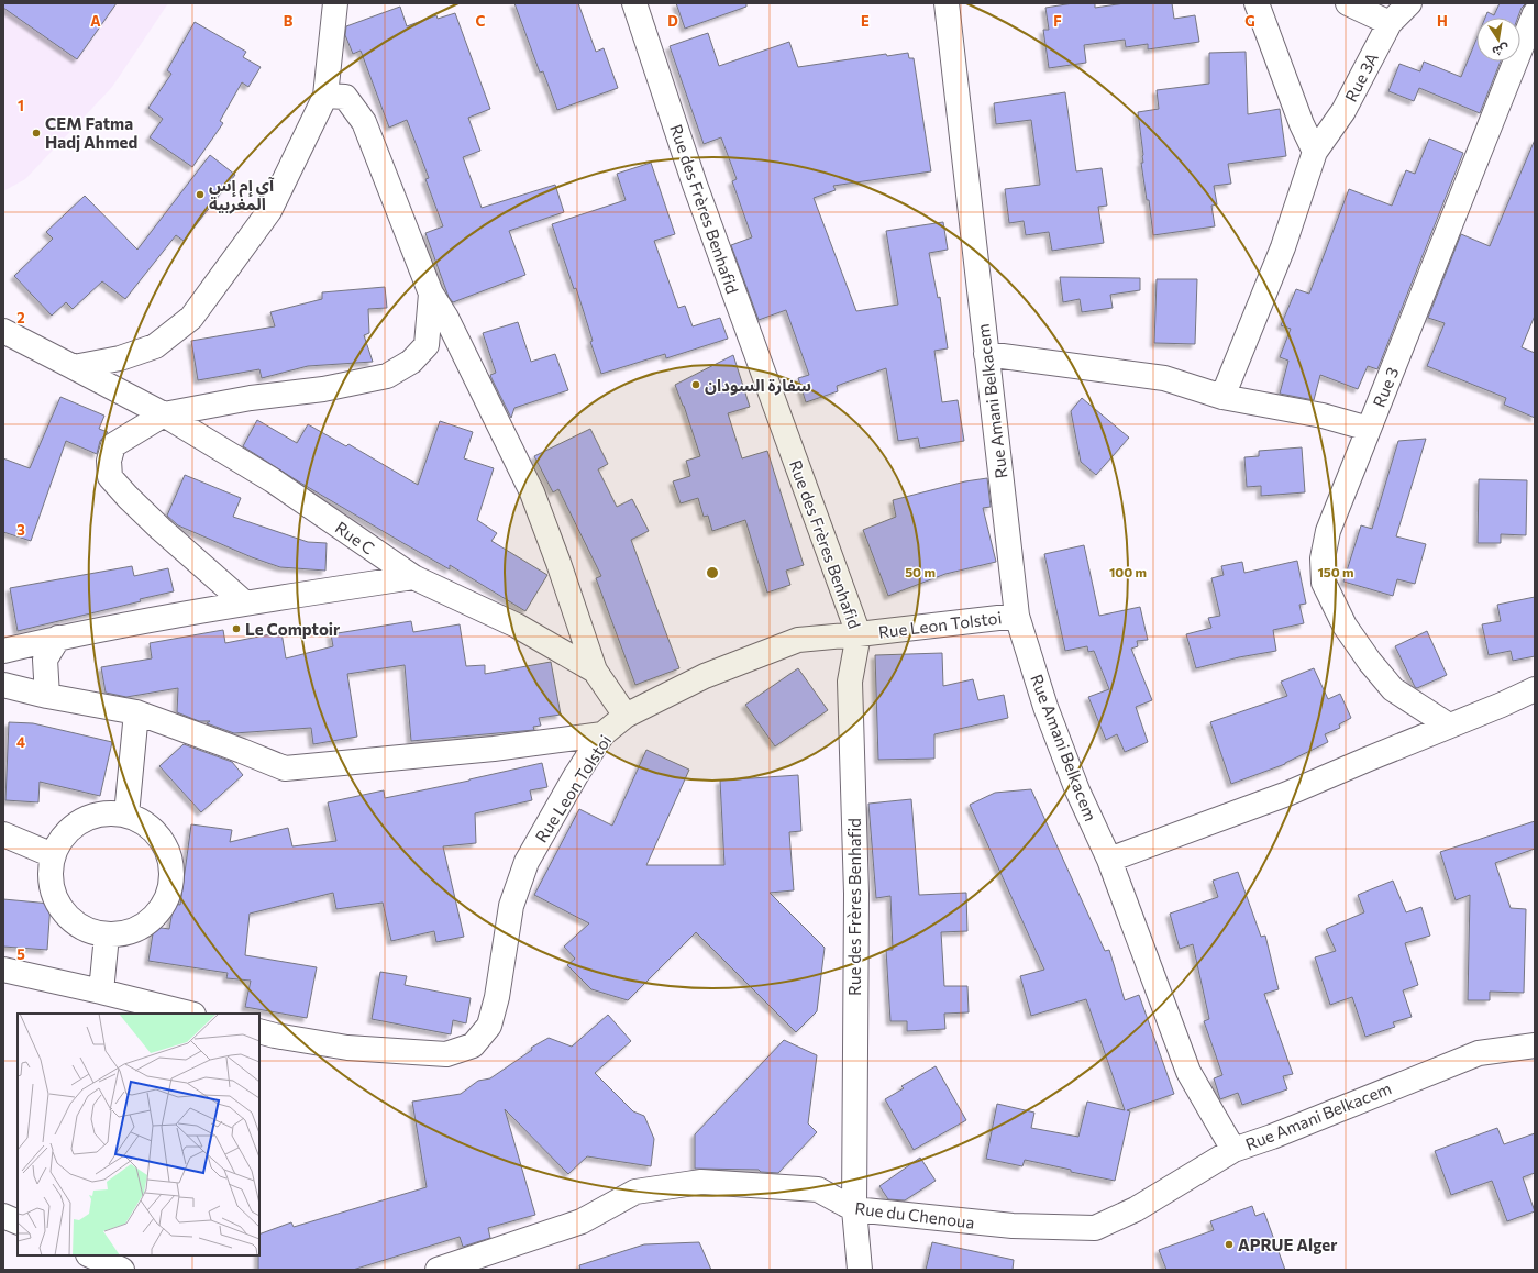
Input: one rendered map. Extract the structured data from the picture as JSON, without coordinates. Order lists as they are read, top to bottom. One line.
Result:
{"streets":{"street":["Rue 3A","Rue des Frères Benhafid","Rue 3","Rue Amani Belkacem","Rue C","Rue Leon Tolstoi","Rue du Chenoua"]},"crossings":[["Rue des Frères Benhafid","Rue Leon Tolstoi"],["Rue des Frères Benhafid","Rue du Chenoua"],["Rue Amani Belkacem","Rue Leon Tolstoi"],["Rue Amani Belkacem","Rue du Chenoua"],["Rue C","Rue Leon Tolstoi"]],"places":["CEM Fatma Hadj Ahmed","آي إم إس المغربية","سفارة السودان","Le Comptoir","APRUE Alger"],"north":"bottom","grid":{"columns":["A","B","C","D","E","F","G","H"],"rows":["1","2","3","4","5"]},"rings":["50 m","100 m","150 m"]}
